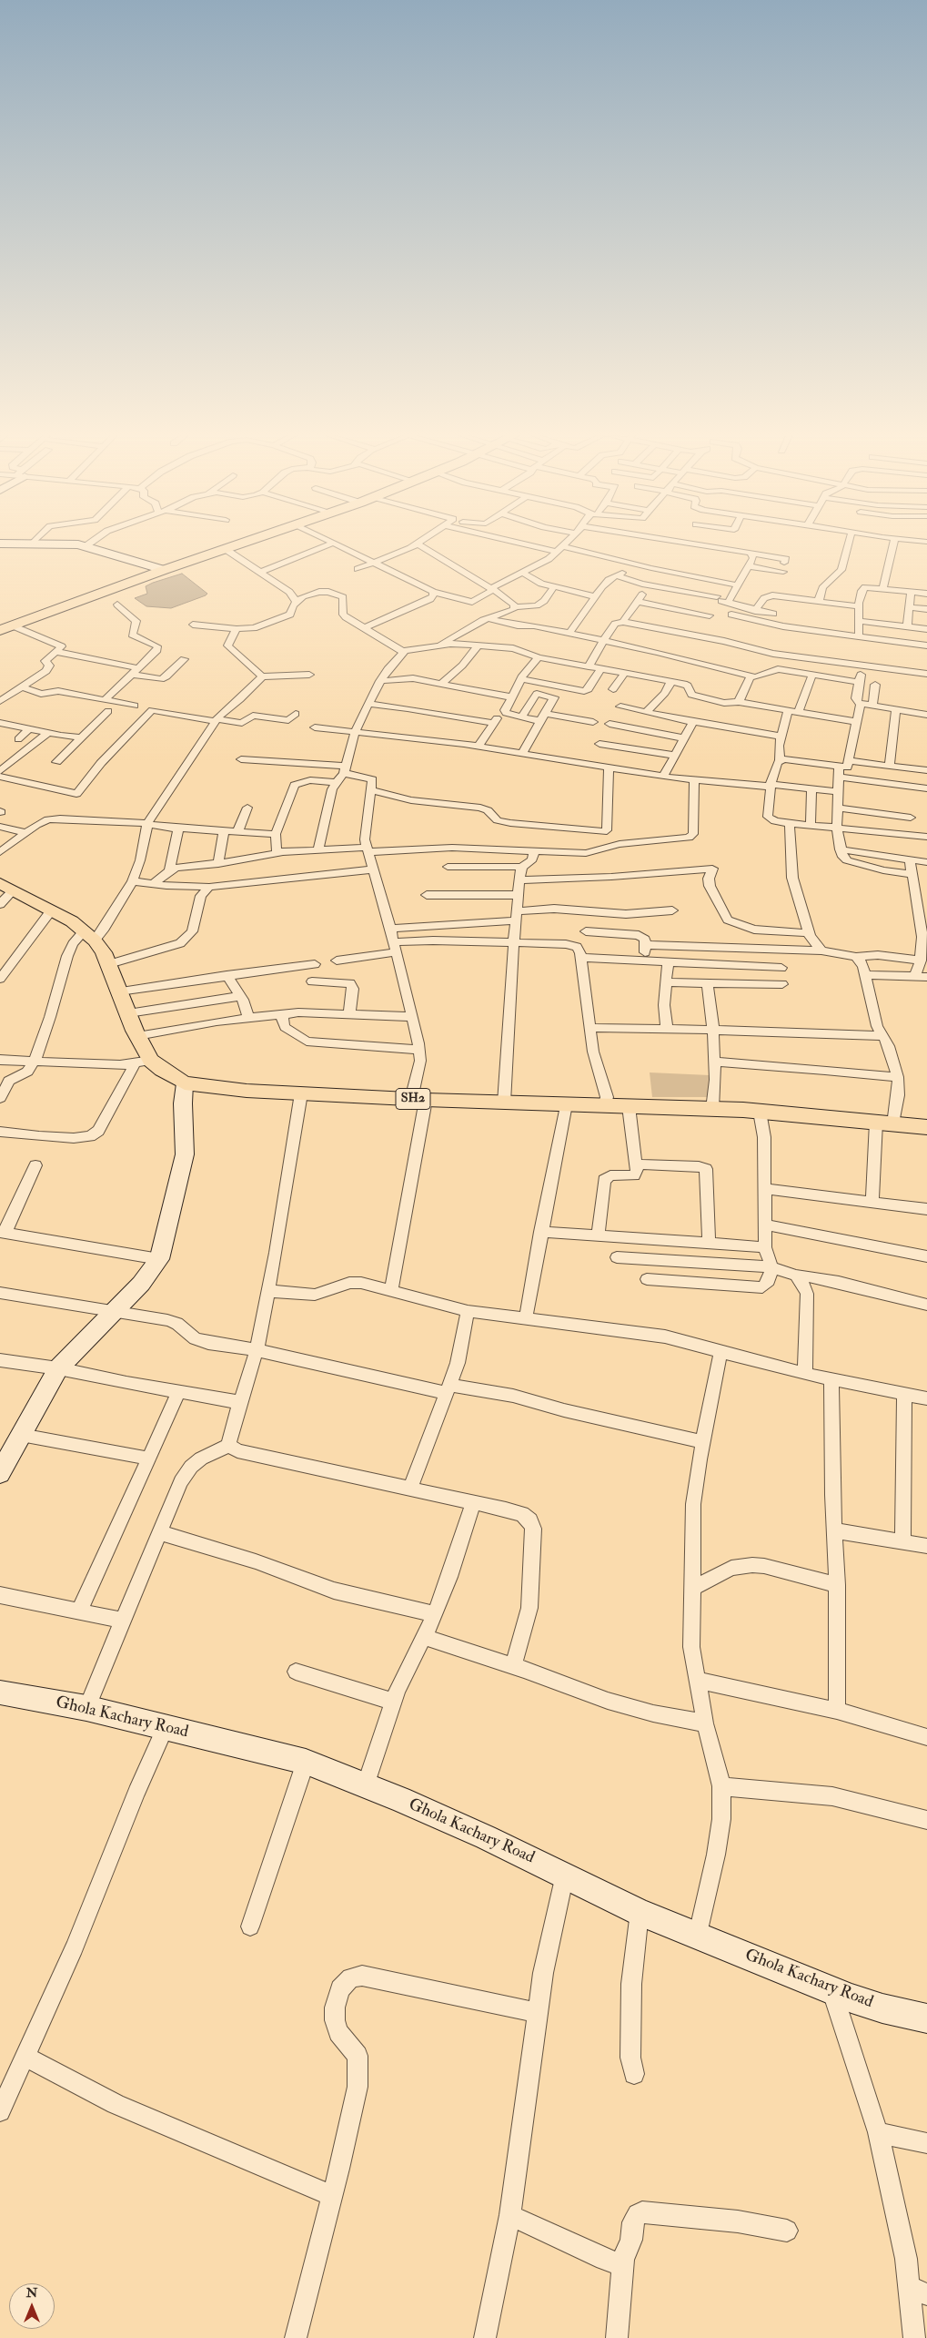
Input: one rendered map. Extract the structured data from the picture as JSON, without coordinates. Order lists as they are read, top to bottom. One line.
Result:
{"streets":{"main road":["SH2"],"street":["Ghola Kachary Road"]},"north":"top"}
